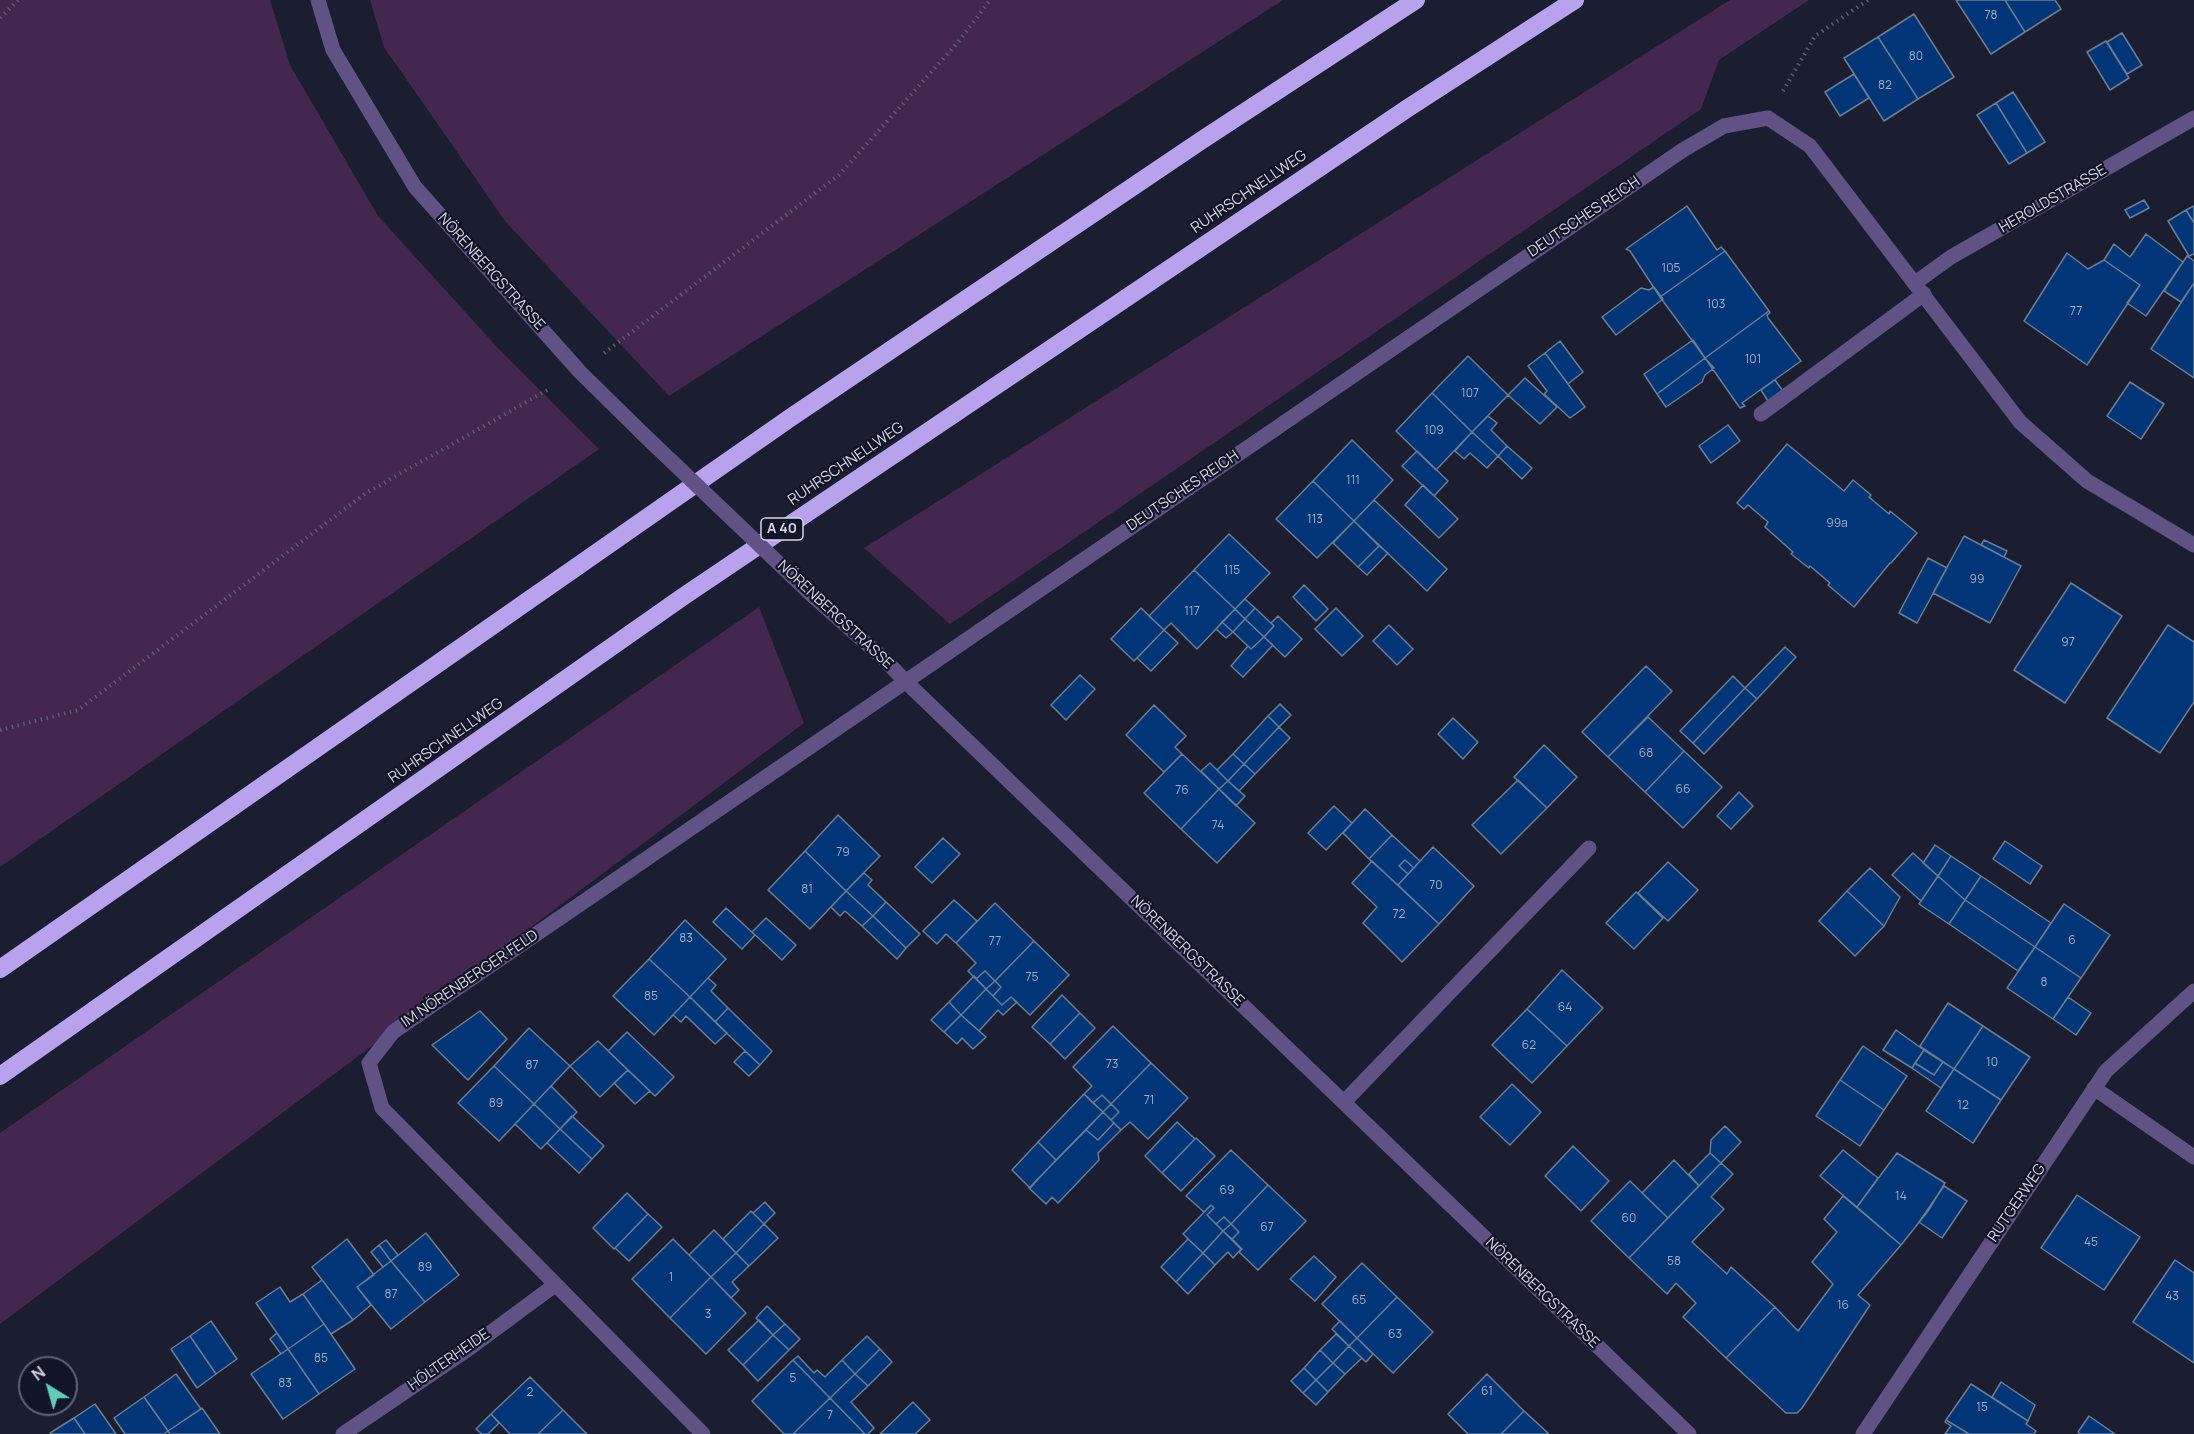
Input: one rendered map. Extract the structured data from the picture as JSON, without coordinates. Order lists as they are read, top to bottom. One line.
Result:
{"streets":{"highway":["RUHRSCHNELLWEG","A 40"],"street":["HEROLDSTRASSE","DEUTSCHES REICH","NÖRENBERGSTRASSE","IM NÖRENBERGER FELD","RUTGERWEG","HÖLTERHEIDE"]},"crossings":[["DEUTSCHES REICH","NÖRENBERGSTRASSE"],["DEUTSCHES REICH","IM NÖRENBERGER FELD"],["NÖRENBERGSTRASSE","IM NÖRENBERGER FELD"],["IM NÖRENBERGER FELD","HÖLTERHEIDE"]],"house_numbers":["78","80","82","105","103","77","101","107","109","111","113","99a","115","99","117","97","68","66","76","74","79","70","81","72","83","6","77","75","8","85","64","62","10","73","87","71","89","12","69","14","60","67","45","58","89","1","87","43","65","16","3","63","85","5","83","61","2","15","7"],"north":"top left"}
